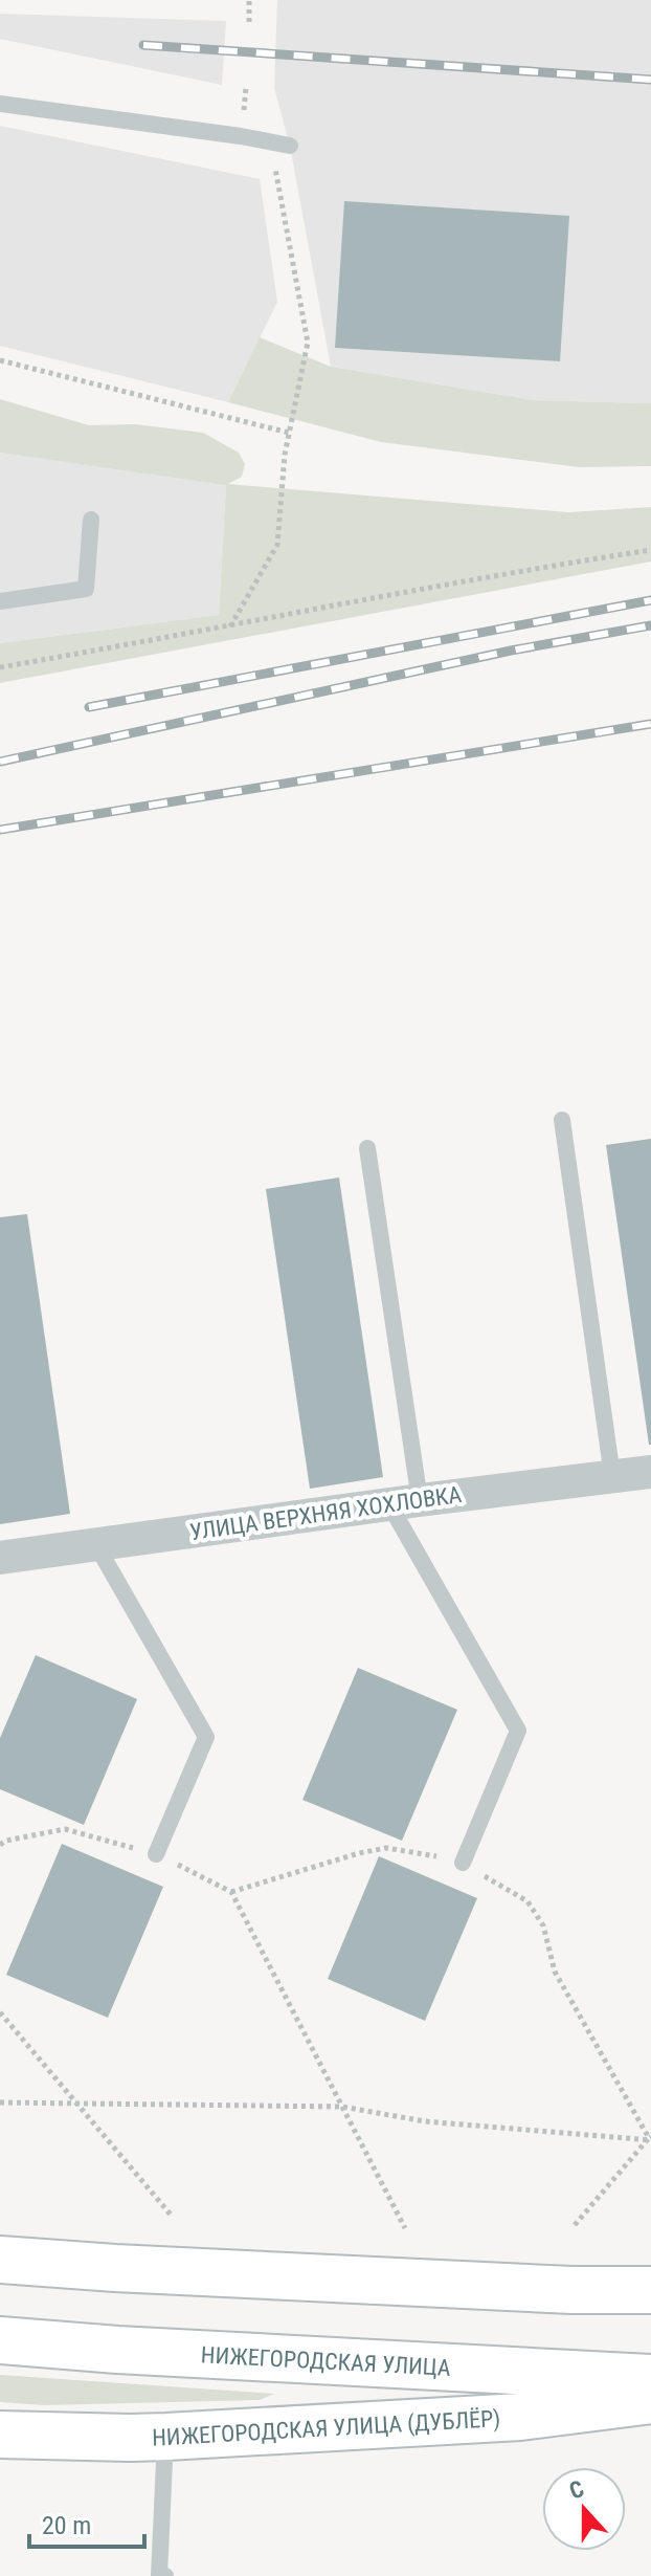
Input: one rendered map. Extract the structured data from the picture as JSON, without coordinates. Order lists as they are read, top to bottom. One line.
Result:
{"streets":{"main road":["НИЖЕГОРОДСКАЯ УЛИЦА","НИЖЕГОРОДСКАЯ УЛИЦА (ДУБЛЁР)"],"street":["УЛИЦА ВЕРХНЯЯ ХОХЛОВКА"]},"scale_bar":"20 m","north":"top"}
